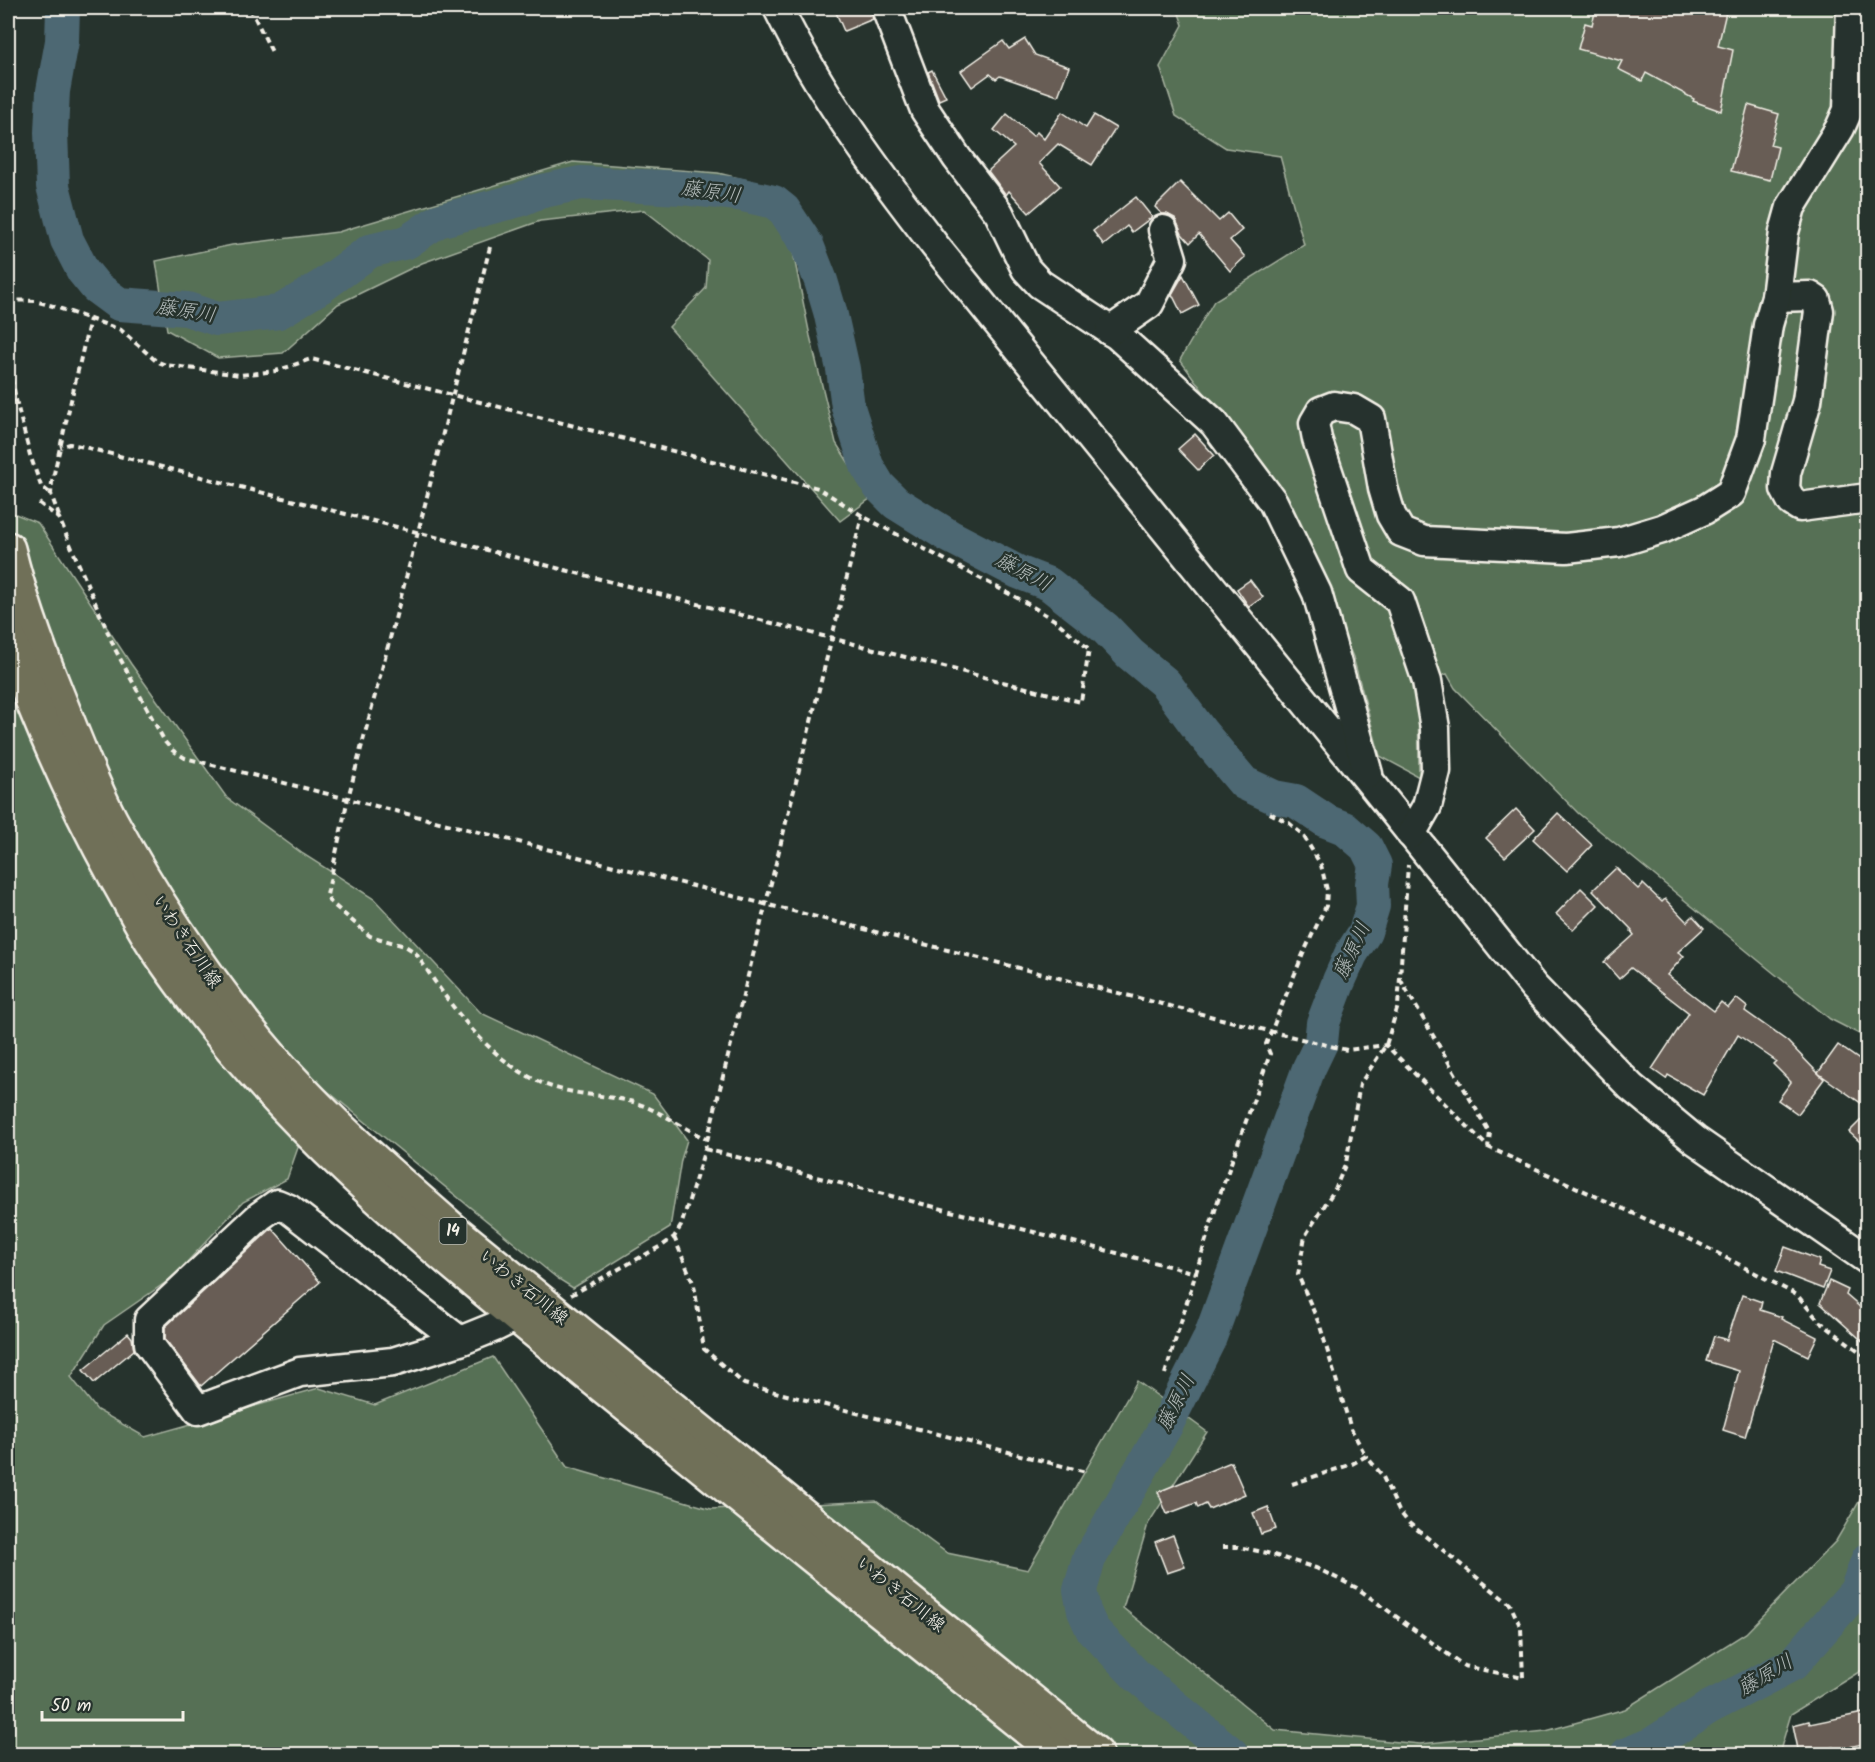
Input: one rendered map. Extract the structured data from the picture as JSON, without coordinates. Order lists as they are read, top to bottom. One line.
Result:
{"streets":{"main road":["いわき石川線","14"]},"water":["藤原川"],"scale_bar":"50 m"}
